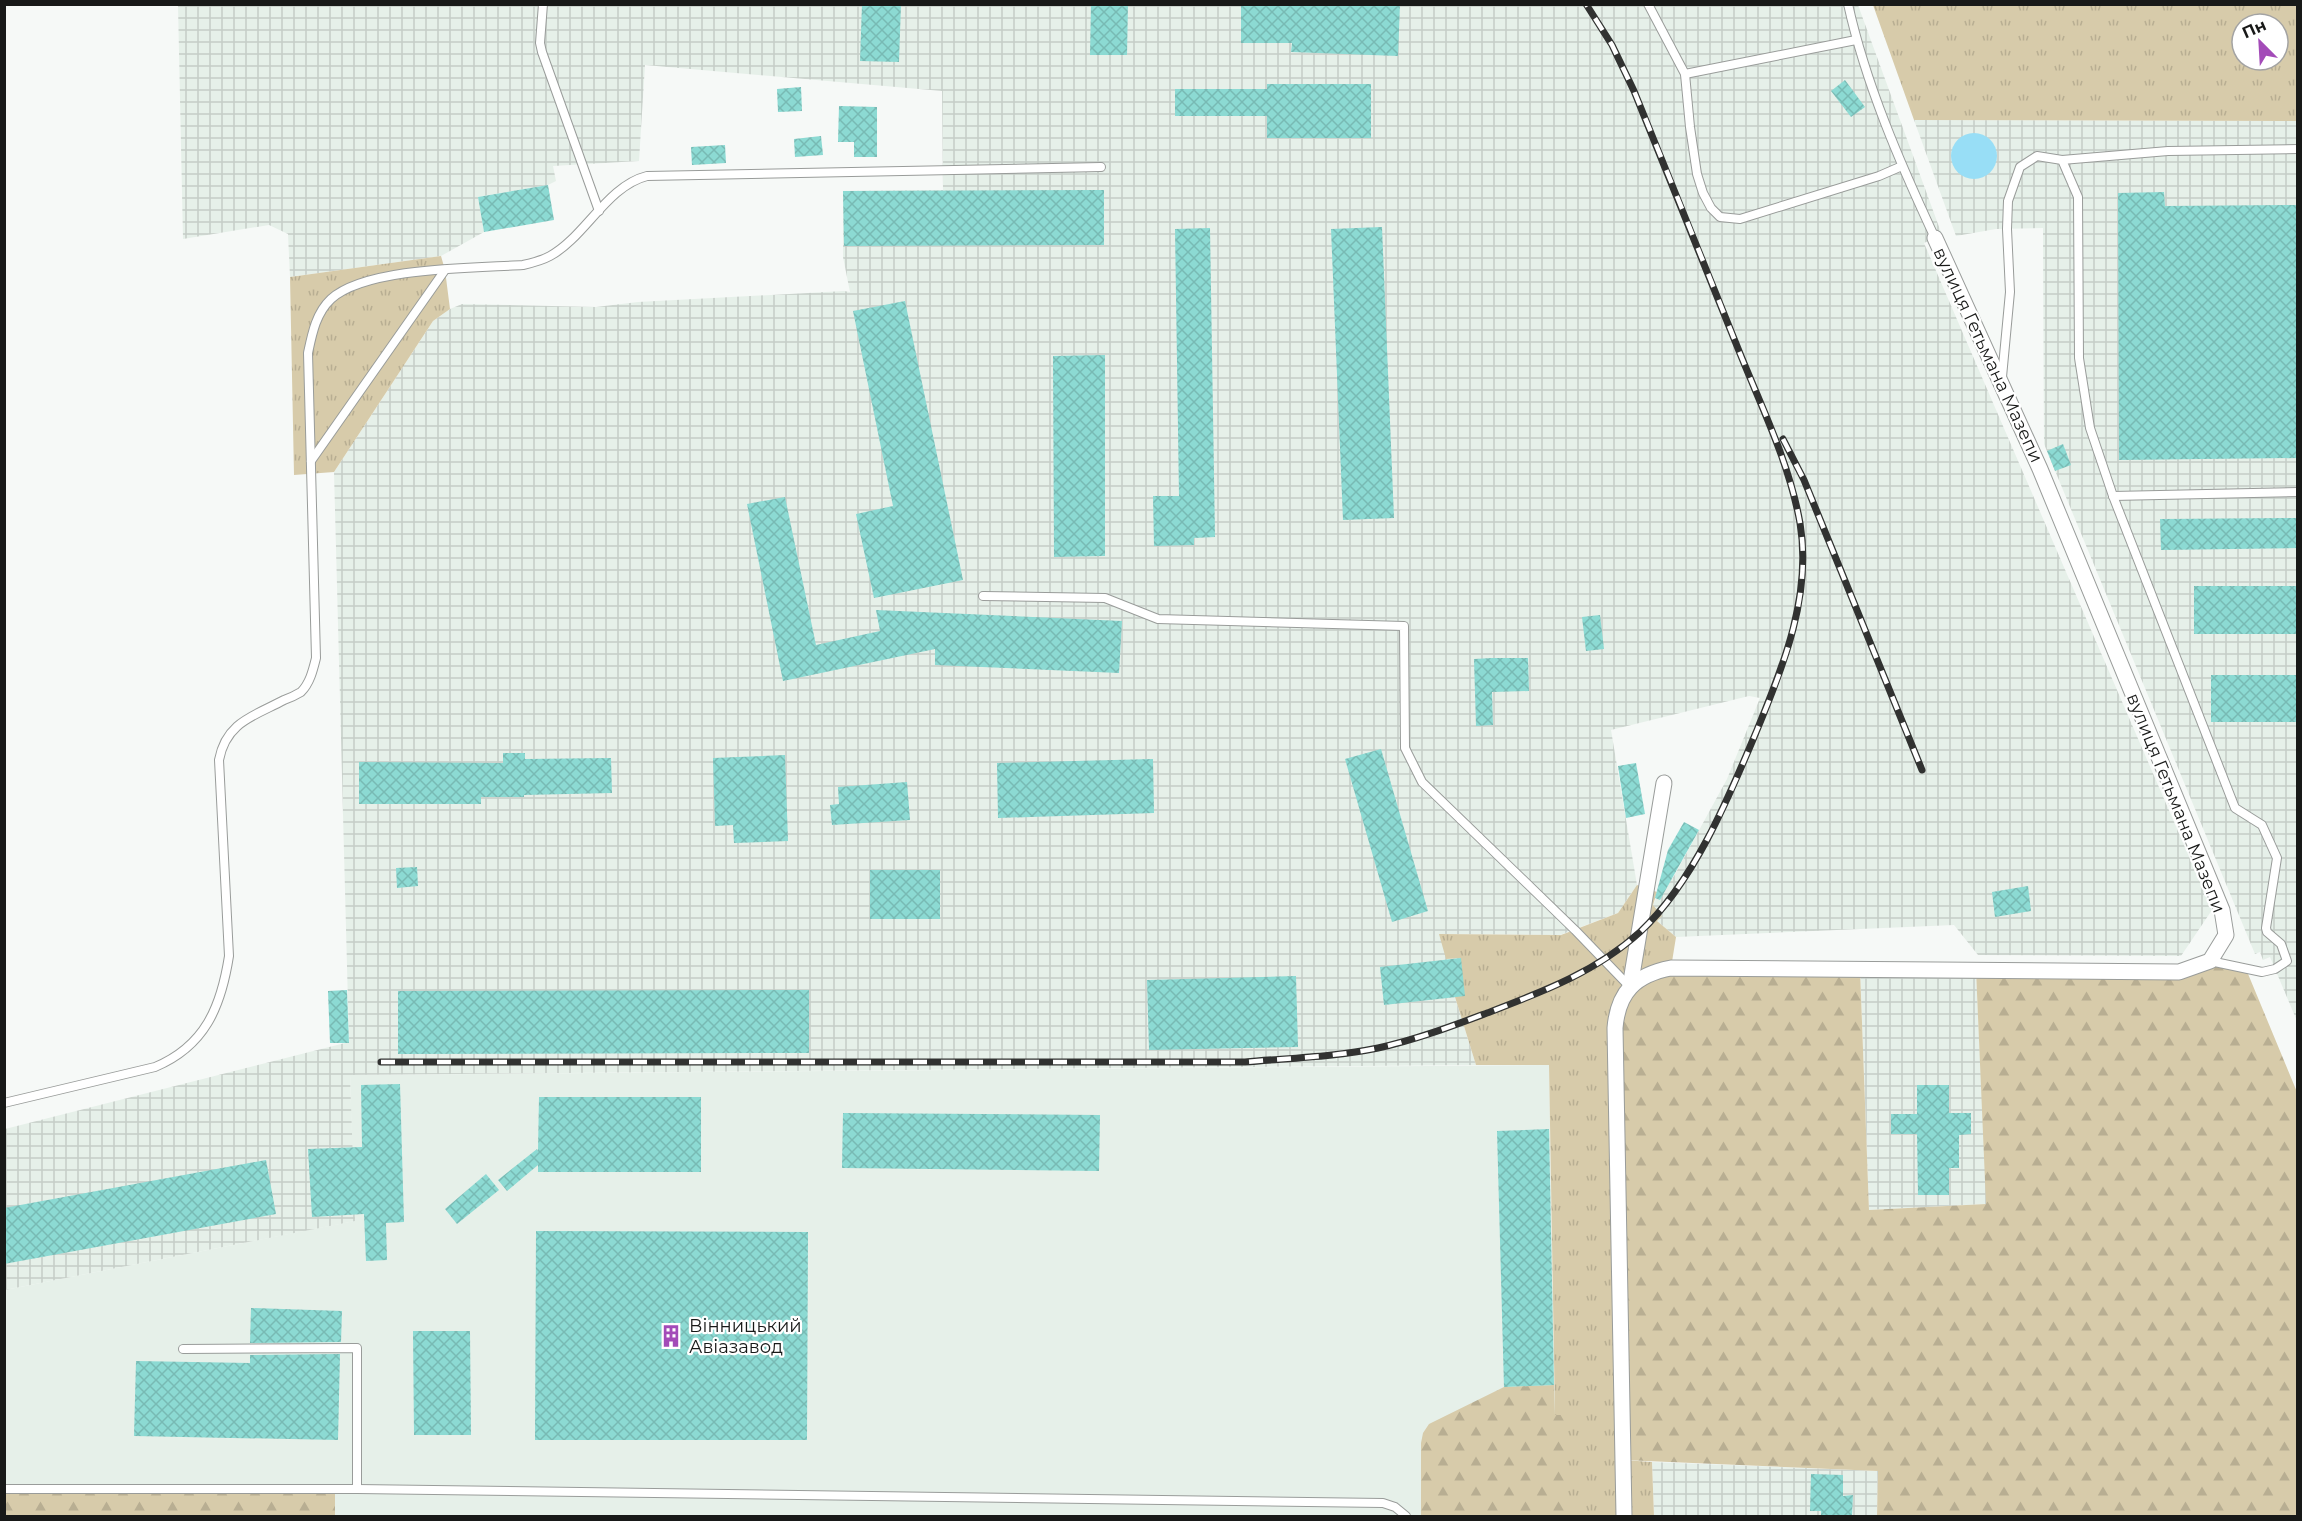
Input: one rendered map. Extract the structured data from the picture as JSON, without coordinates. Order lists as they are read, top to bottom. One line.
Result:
{"streets":{"street":["вулиця Гетьмана Мазепи"]},"places":{"building":["Вінницький Авіазавод"]},"north":"top left"}
